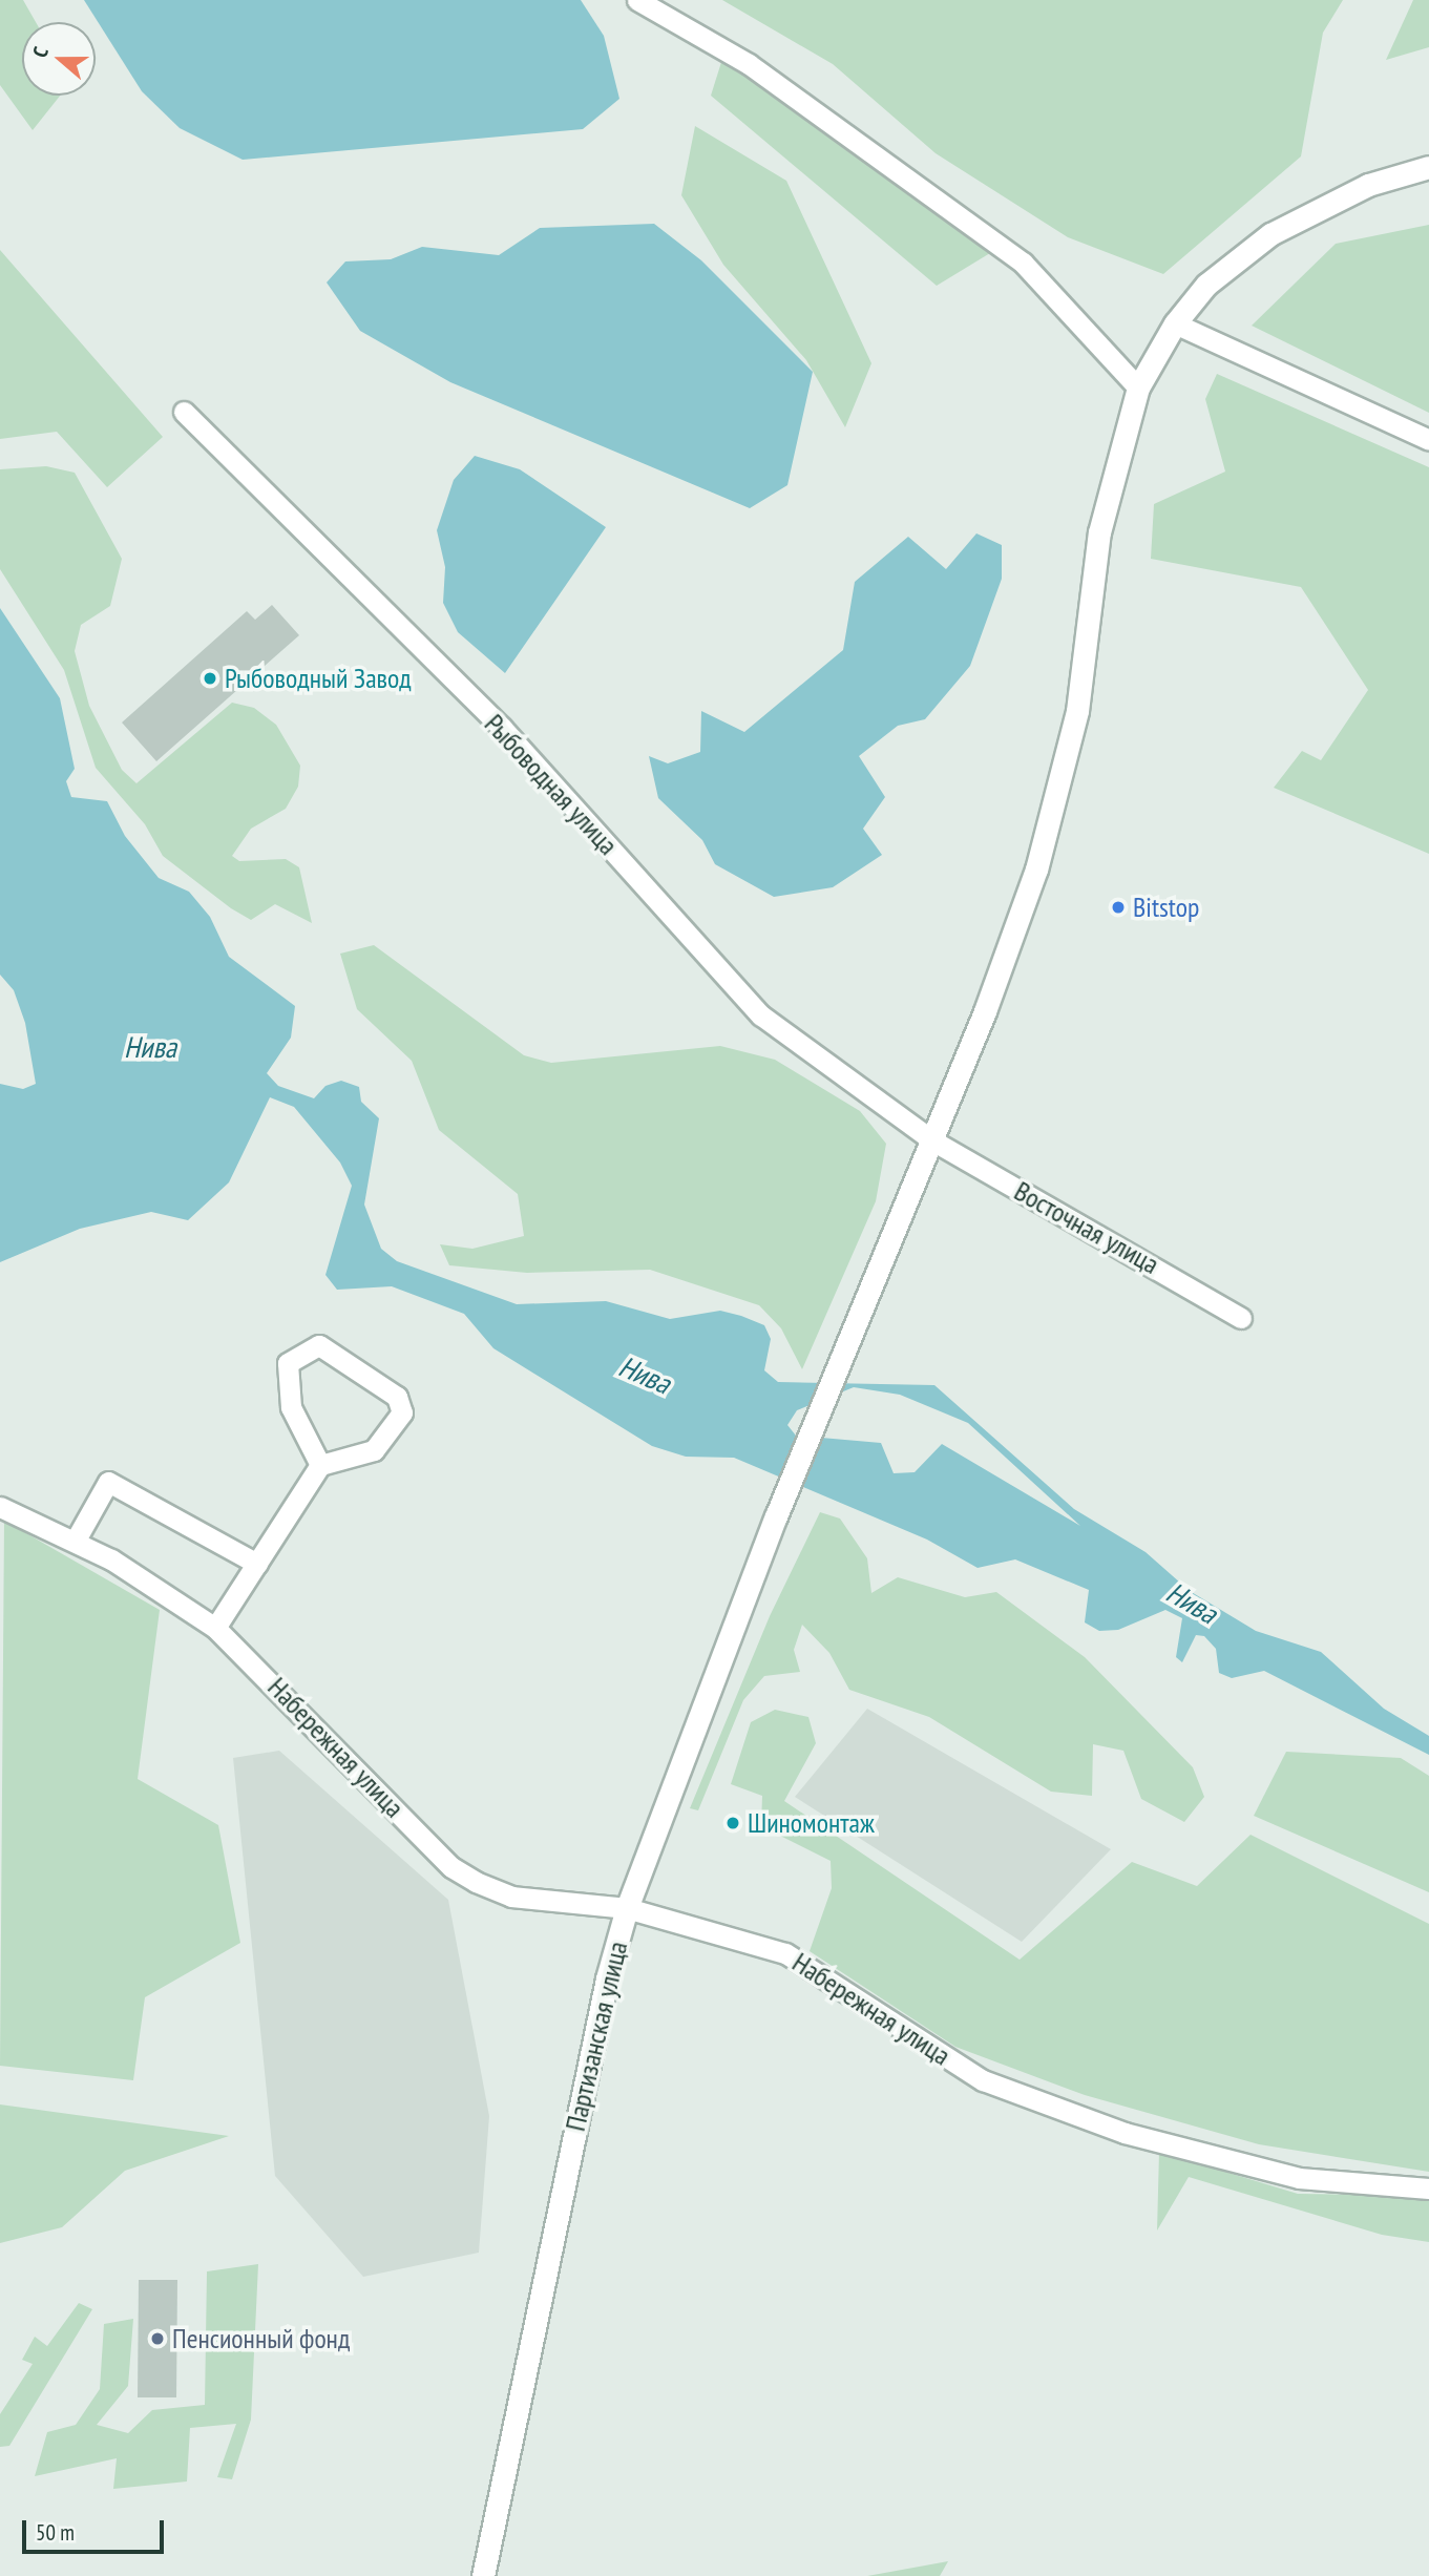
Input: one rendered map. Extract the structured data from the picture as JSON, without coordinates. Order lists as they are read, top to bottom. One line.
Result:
{"streets":{"main road":["Партизанская улица"],"street":["Рыбоводная улица","Восточная улица","Набережная улица"]},"crossings":[["Рыбоводная улица","Восточная улица"],["Рыбоводная улица","Партизанская улица"],["Восточная улица","Партизанская улица"],["Набережная улица","Партизанская улица"]],"water":["Нива"],"places":["Рыбоводный Завод","Bitstop","Шиномонтаж","Пенсионный фонд"],"scale_bar":"50 m","north":"left"}
